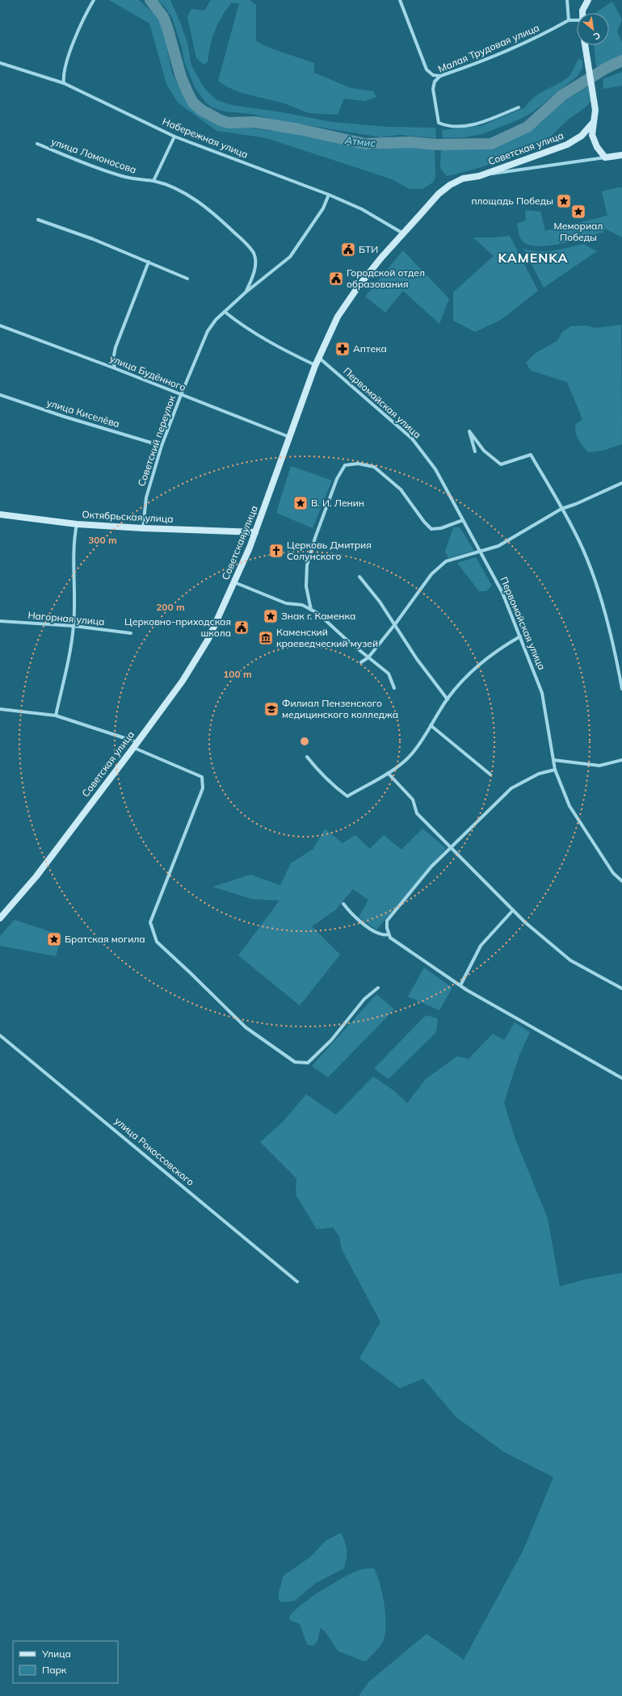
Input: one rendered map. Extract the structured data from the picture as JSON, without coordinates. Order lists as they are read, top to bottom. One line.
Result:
{"streets":{"main road":["Советская улица","Октябрьская улица"],"street":["Малая Трудовая улица","Набережная улица","улица Ломоносова","улица Будённого","Первомайская улица","улица Киселёва","Советский переулок","Нагорная улица","улица Рокоссовского"]},"crossings":[["Набережная улица","Советская улица"],["Набережная улица","Советский переулок"],["Советская улица","улица Будённого"],["Советская улица","Первомайская улица"],["Советская улица","Октябрьская улица"],["улица Ломоносова","Советский переулок"],["улица Будённого","Советский переулок"],["улица Киселёва","Советский переулок"],["Советский переулок","Октябрьская улица"]],"districts":["KAMENKA"],"water":["Атмис"],"places":{"place":["площадь Победы","Мемориал Победы","В. И. Ленин","Знак г. Каменка","Братская могила"],"public building":["БТИ","Городской отдел образования","Церковно-приходская школа"],"pharmacy":["Аптека"],"church":["Церковь Дмитрия Солунского"],"museum":["Каменский краеведческий музей"],"school or university":["Филиал Пензенского медицинского колледжа"]},"legend":["Улица","Парк"],"north":"bottom right","rings":["300 m","200 m","100 m"]}
